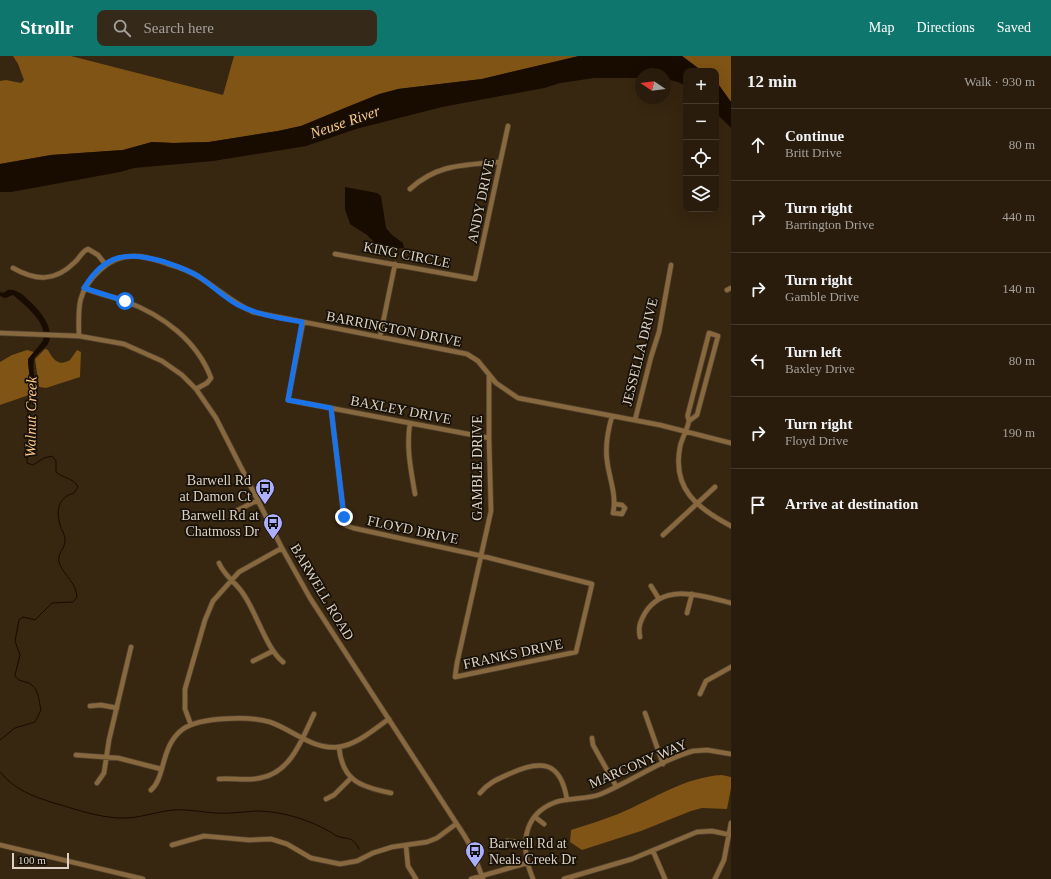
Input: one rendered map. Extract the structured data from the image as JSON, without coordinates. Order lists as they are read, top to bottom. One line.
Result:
{"streets":{"street":["ANDY DRIVE","KING CIRCLE","BARRINGTON DRIVE","JESSELLA DRIVE","BAXLEY DRIVE","GAMBLE DRIVE","FLOYD DRIVE","BARWELL ROAD","FRANKS DRIVE","MARCONY WAY"]},"crossings":[["ANDY DRIVE","KING CIRCLE"],["BARRINGTON DRIVE","JESSELLA DRIVE"],["BARRINGTON DRIVE","BAXLEY DRIVE"],["BARRINGTON DRIVE","GAMBLE DRIVE"],["BARRINGTON DRIVE","BARWELL ROAD"],["BAXLEY DRIVE","GAMBLE DRIVE"],["BAXLEY DRIVE","FLOYD DRIVE"],["GAMBLE DRIVE","FLOYD DRIVE"],["GAMBLE DRIVE","FRANKS DRIVE"],["FLOYD DRIVE","FRANKS DRIVE"]],"water":["Neuse River","Walnut Creek"],"places":{"bus stop":["Barwell Rd at Damon Ct","Barwell Rd at Chatmoss Dr","Barwell Rd at Neals Creek Dr"]},"scale_bar":"100 m","north":"left","page":{"header":"Strollr","search":"Search here","nav":["Map","Directions","Saved"],"heading":["12 min","Walk · 930 m"],"map_buttons":["+","−"],"list":[["Continue","Britt Drive","80 m"],["Turn right","Barrington Drive","440 m"],["Turn right","Gamble Drive","140 m"],["Turn left","Baxley Drive","80 m"],["Turn right","Floyd Drive","190 m"],"Arrive at destination"],"scale":"100 m"}}
